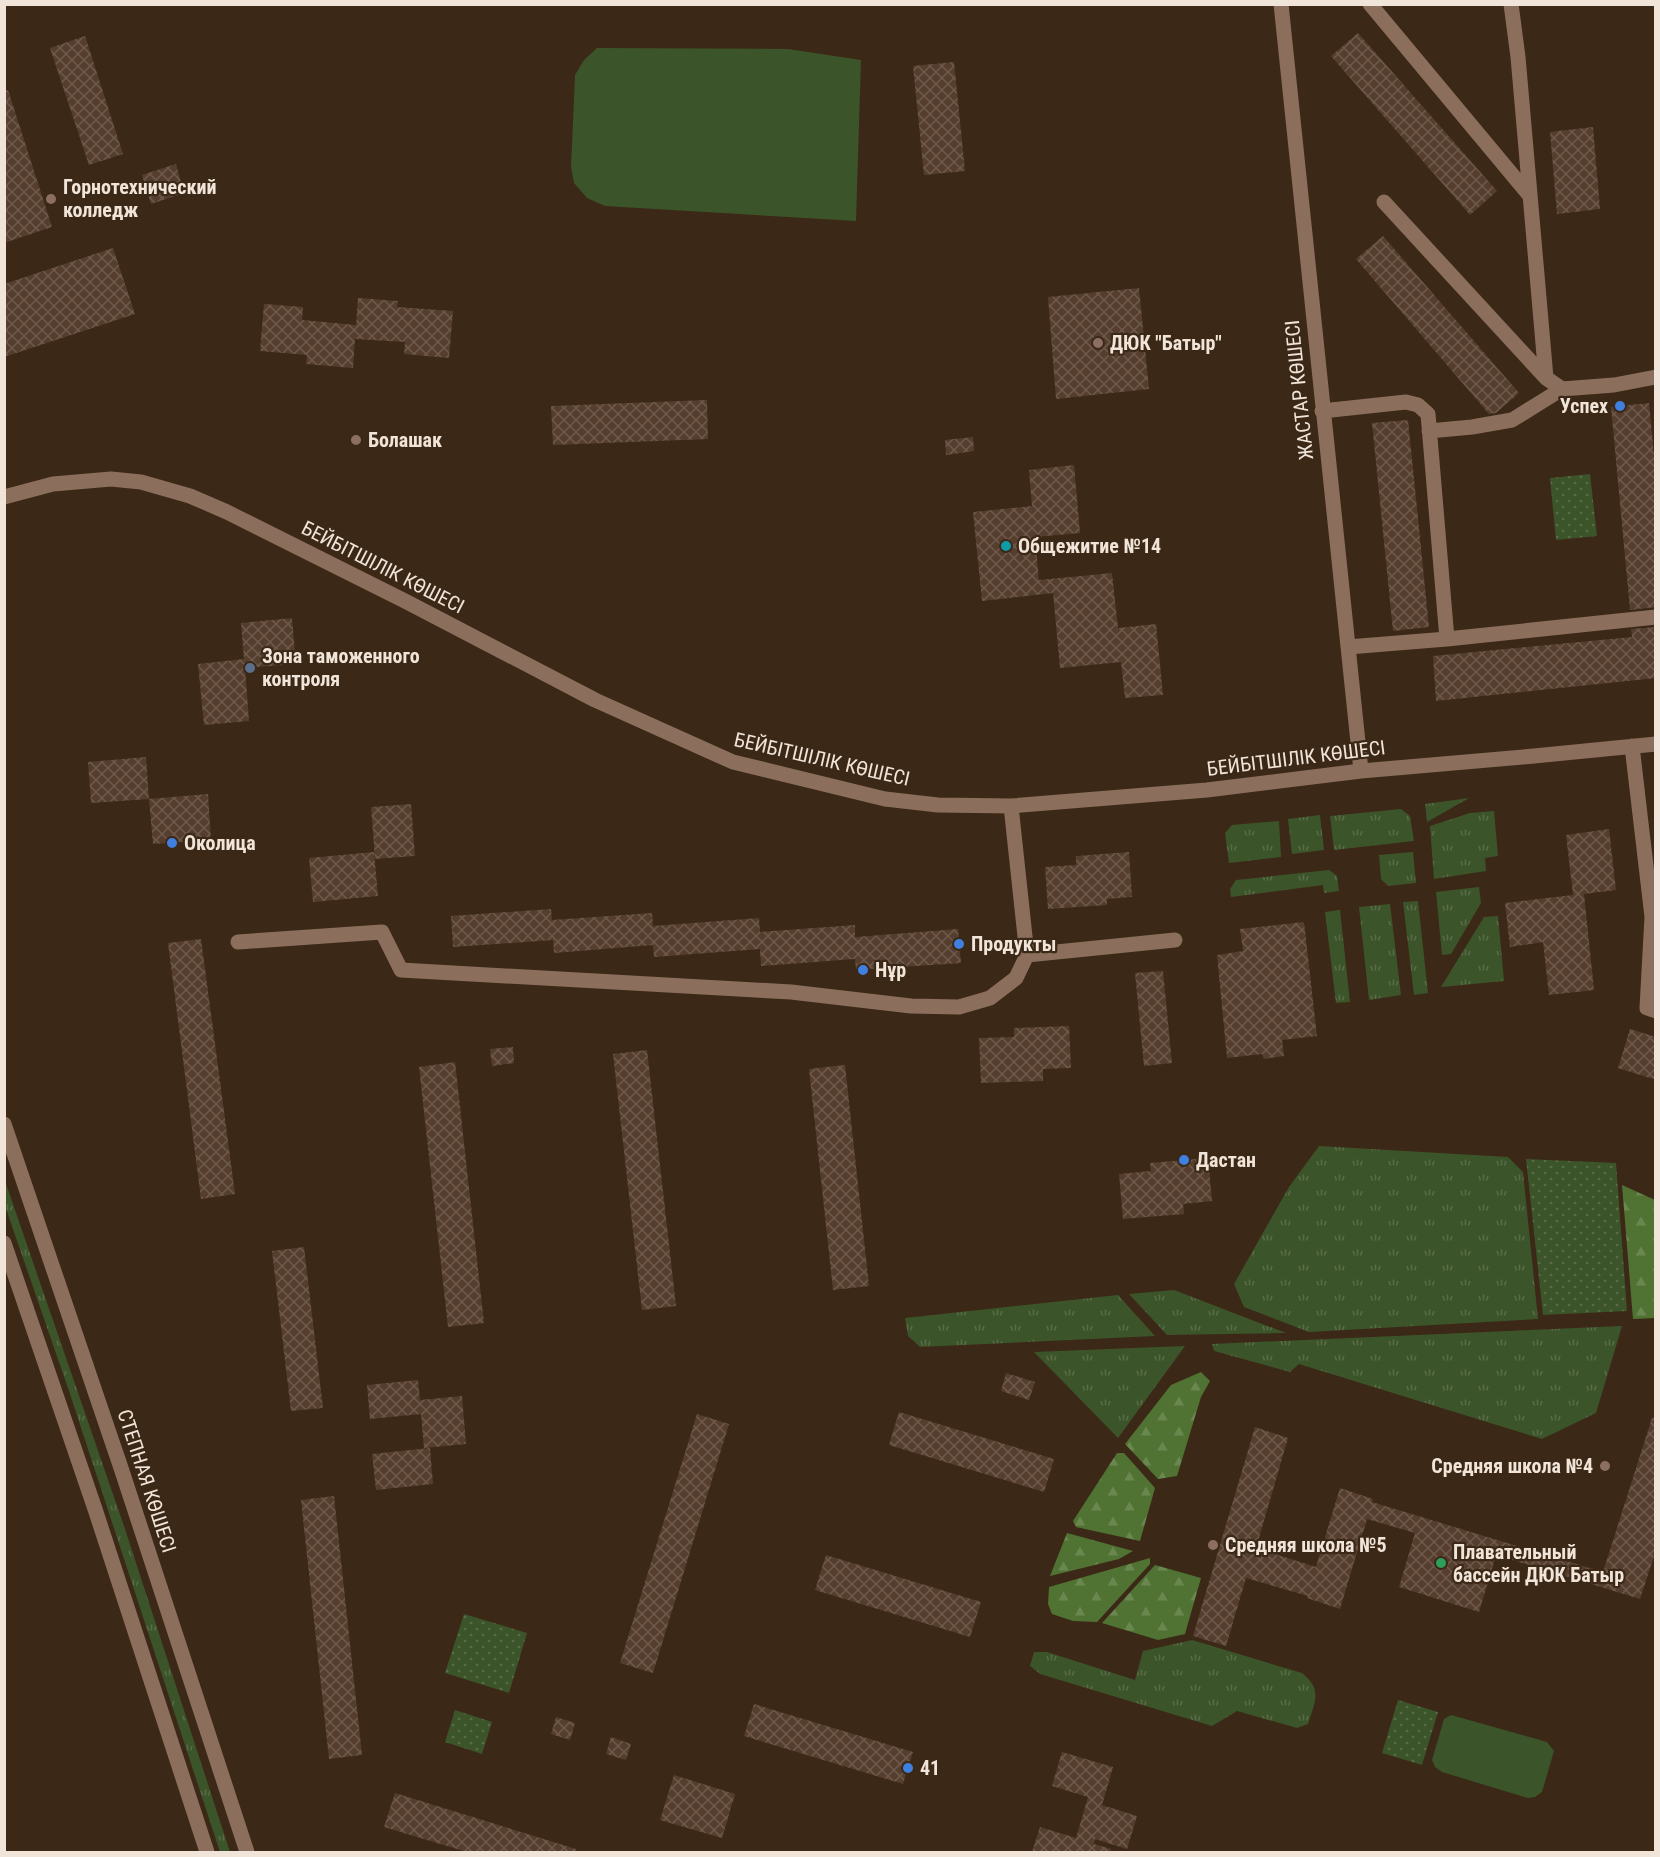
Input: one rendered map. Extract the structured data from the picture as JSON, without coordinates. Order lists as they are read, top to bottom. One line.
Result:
{"streets":{"street":["ЖАСТАР КӨШЕСІ","БЕЙБІТШІЛІК КӨШЕСІ","СТЕПНАЯ КӨШЕСІ"]},"crossings":[["ЖАСТАР КӨШЕСІ","БЕЙБІТШІЛІК КӨШЕСІ"]],"places":["Горнотехнический колледж","ДЮК \"Батыр\"","Успех","Болашак","Общежитие №14","Зона таможенного контроля","Околица","Продукты","Нұр","Дастан","Средняя школа №4","Средняя школа №5","Плавательный бассейн ДЮК Батыр","41"]}
